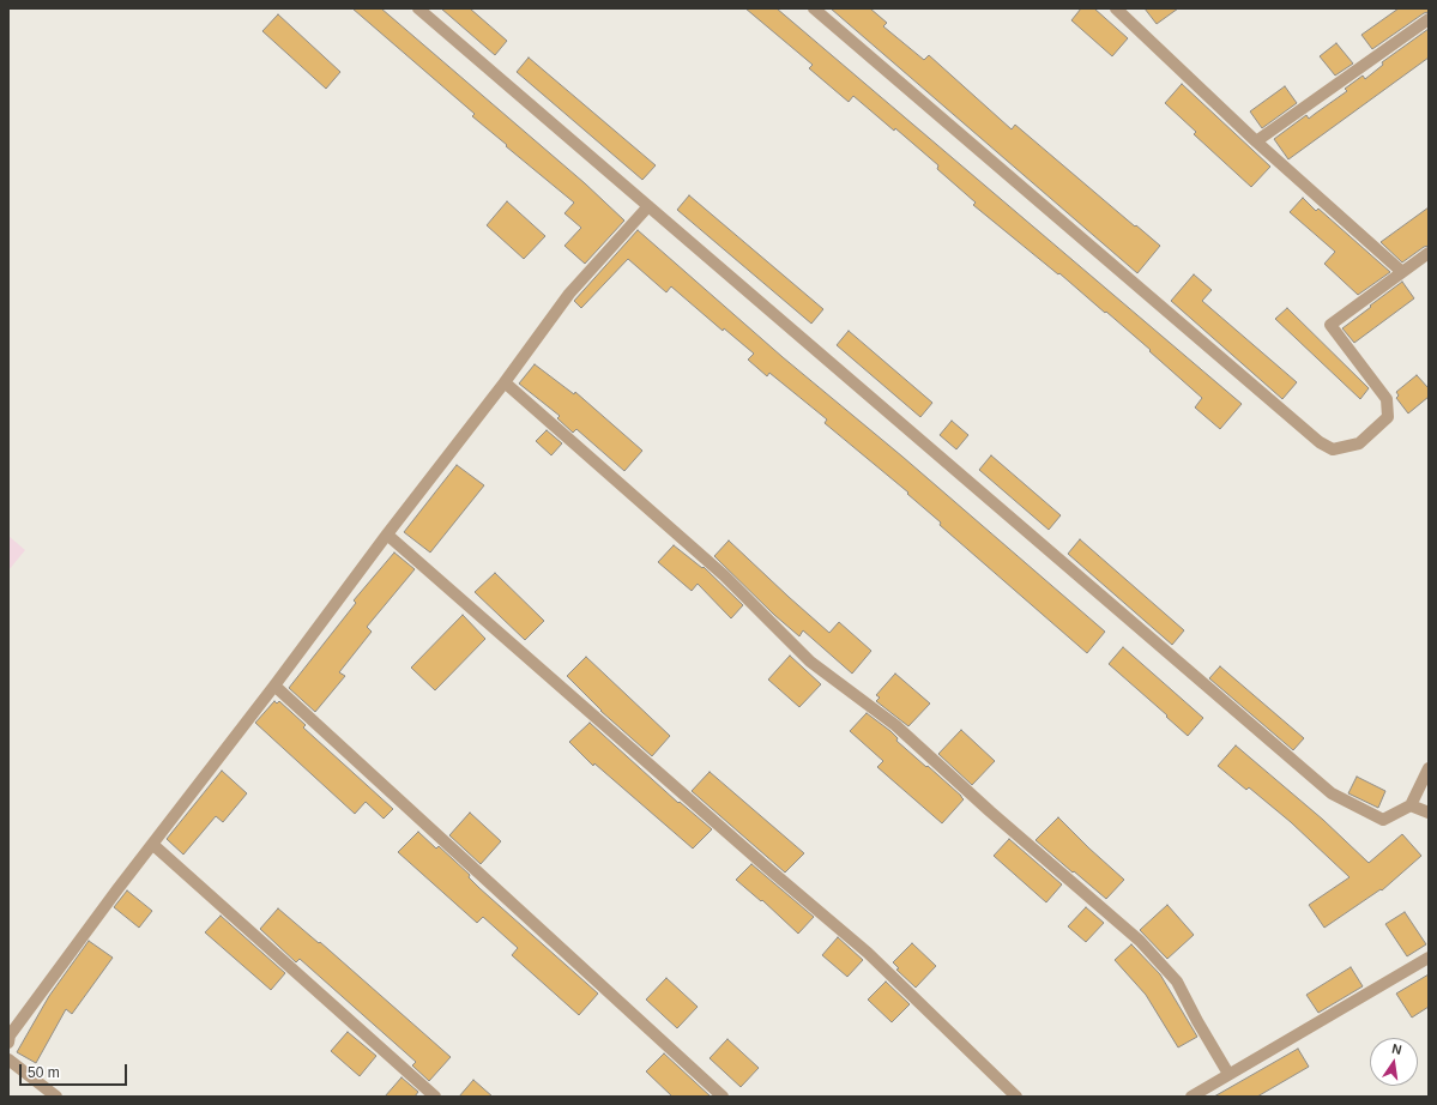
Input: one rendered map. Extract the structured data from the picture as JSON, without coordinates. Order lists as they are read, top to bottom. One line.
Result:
{"scale_bar":"50 m","north":"top"}
